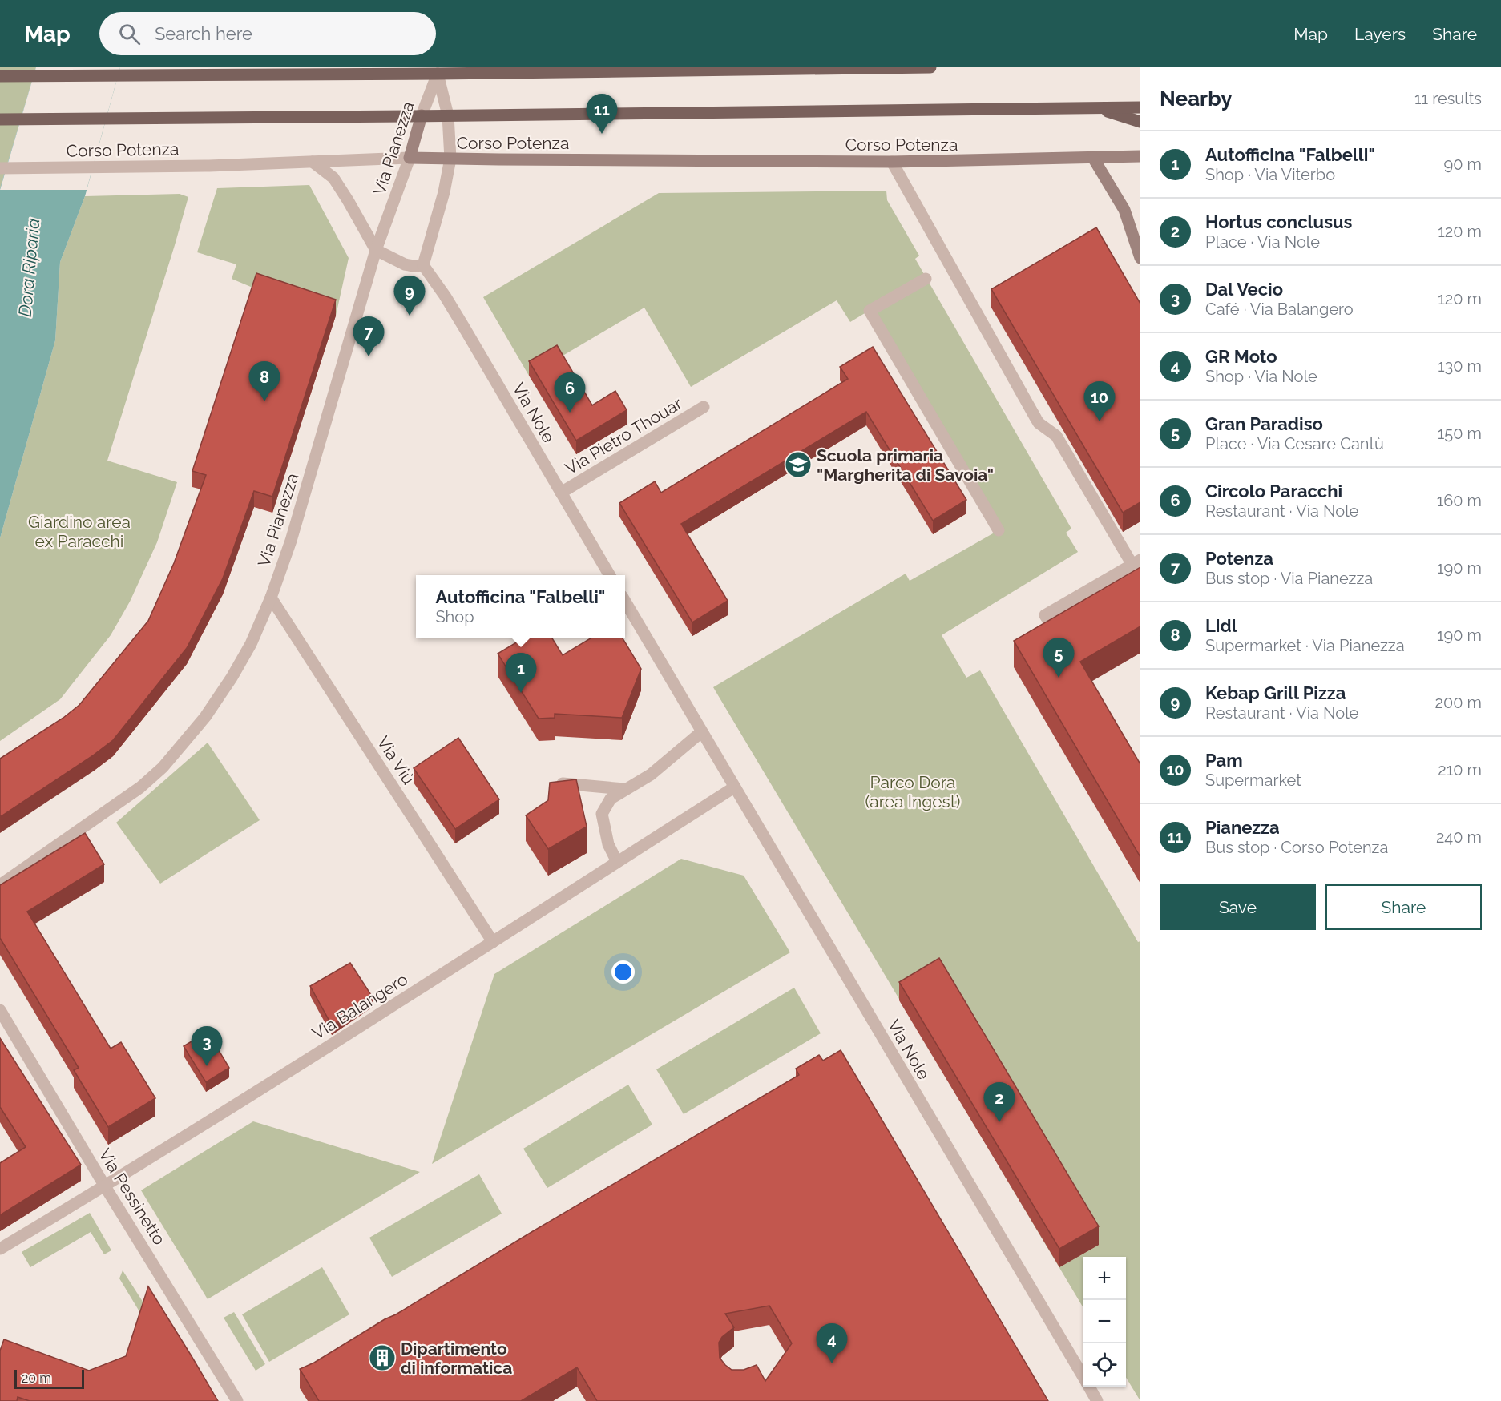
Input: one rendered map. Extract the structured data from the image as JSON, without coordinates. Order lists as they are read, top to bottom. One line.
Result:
{"streets":{"main road":["Corso Potenza","Via Pianezza"],"street":["Via Nole","Via Pietro Thouar","Via Viù","Via Balangero","Via Pessinetto"]},"crossings":[["Corso Potenza","Via Pianezza"],["Via Pianezza","Via Viù"],["Via Nole","Via Pietro Thouar"],["Via Nole","Via Balangero"],["Via Viù","Via Balangero"],["Via Balangero","Via Pessinetto"]],"water":["Dora Riparia"],"parks":["Giardino area ex Paracchi","Parco Dora (area Ingest)"],"places":{"school or university":["Scuola primaria \"Margherita di Savoia\""],"building":["Dipartimento di informatica"]},"scale_bar":"20 m","page":{"header":"Map","search":"Search here","nav":["Map","Layers","Share"],"heading":["Nearby","11 results"],"pins":["11","9","7","8","6","10","5","1","3","2","4"],"list":[{"mark":"1","name":"Autofficina \"Falbelli\"","note":"Shop · Via Viterbo","value":"90 m"},{"mark":"2","name":"Hortus conclusus","note":"Place · Via Nole","value":"120 m"},{"mark":"3","name":"Dal Vecio","note":"Café · Via Balangero","value":"120 m"},{"mark":"4","name":"GR Moto","note":"Shop · Via Nole","value":"130 m"},{"mark":"5","name":"Gran Paradiso","note":"Place · Via Cesare Cantù","value":"150 m"},{"mark":"6","name":"Circolo Paracchi","note":"Restaurant · Via Nole","value":"160 m"},{"mark":"7","name":"Potenza","note":"Bus stop · Via Pianezza","value":"190 m"},{"mark":"8","name":"Lidl","note":"Supermarket · Via Pianezza","value":"190 m"},{"mark":"9","name":"Kebap Grill Pizza","note":"Restaurant · Via Nole","value":"200 m"},{"mark":"10","name":"Pam","note":"Supermarket","value":"210 m"},{"mark":"11","name":"Pianezza","note":"Bus stop · Corso Potenza","value":"240 m"}],"popup":["Autofficina \"Falbelli\"","Shop"],"buttons":["Save","Share"],"map_buttons":["+","−"],"scale":"20 m"}}
